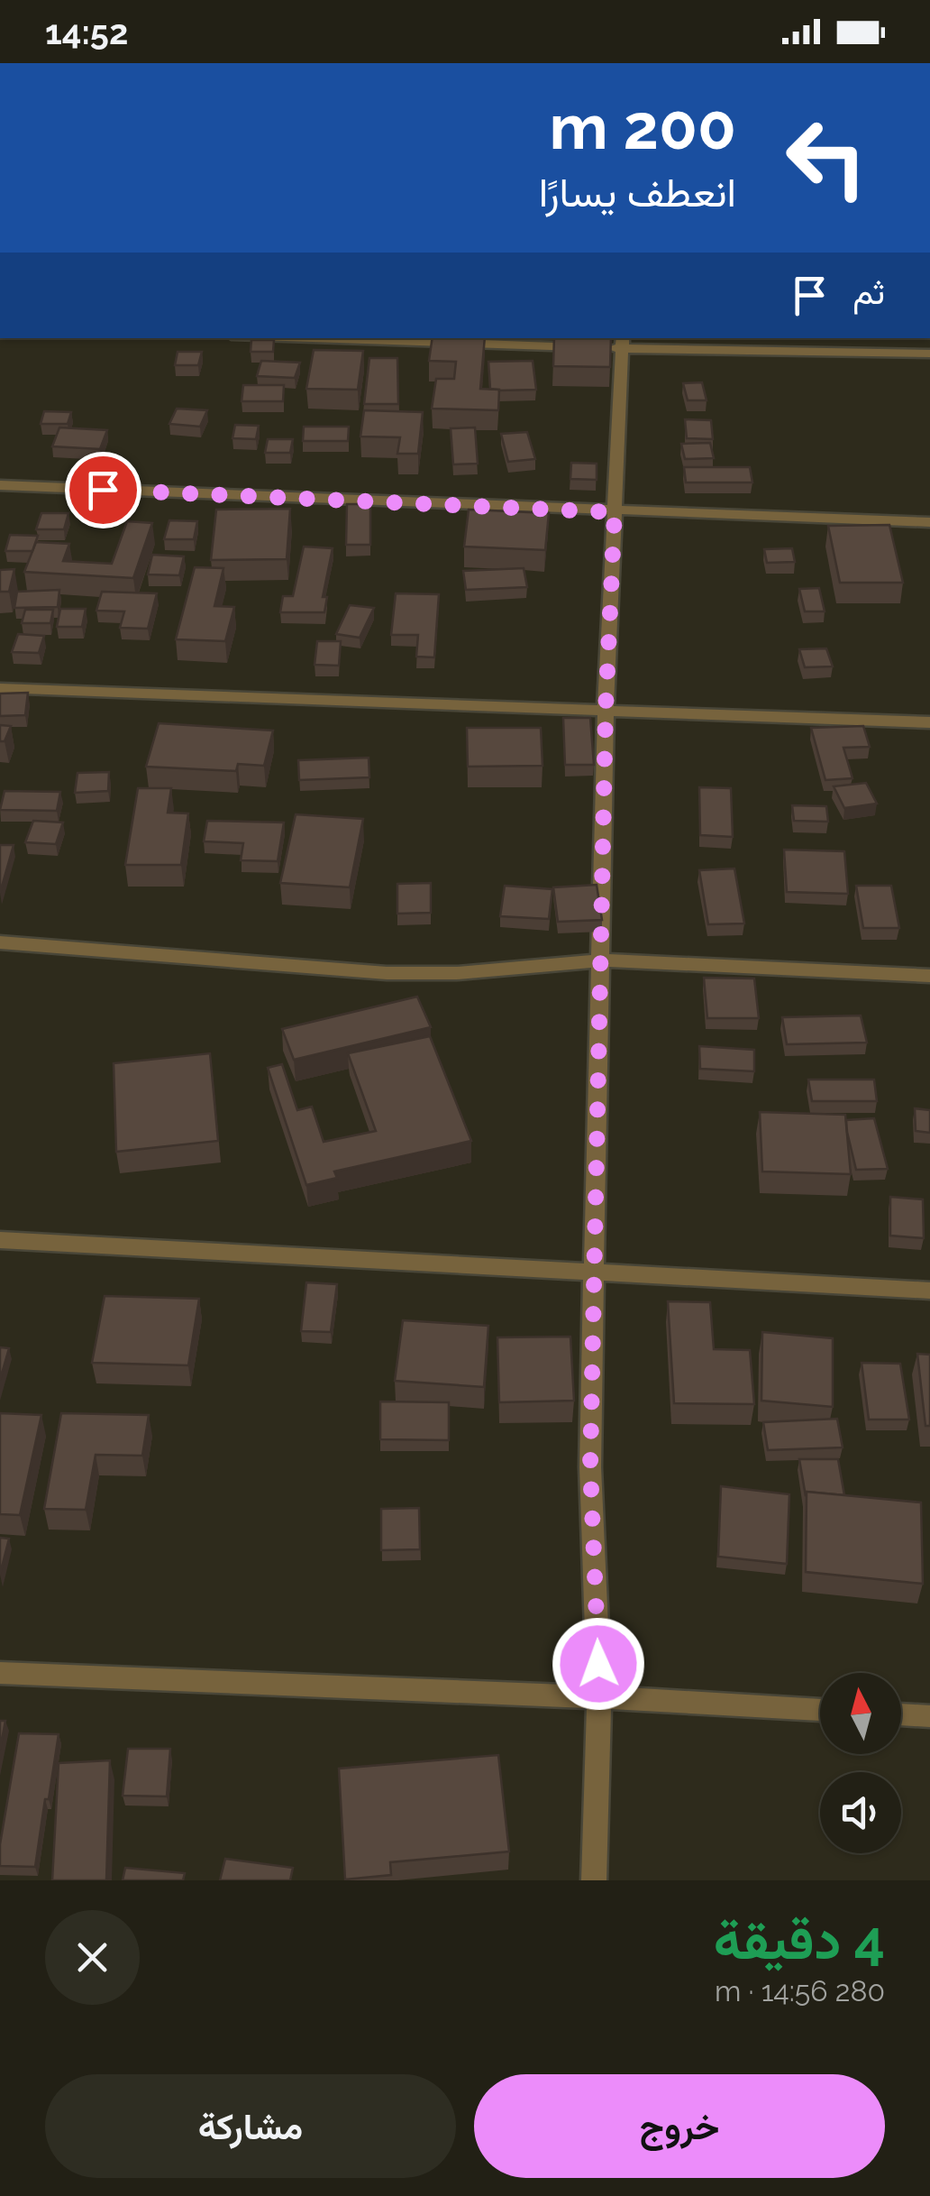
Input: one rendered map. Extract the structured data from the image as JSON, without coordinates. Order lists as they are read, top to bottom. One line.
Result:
{"north":"top","page":{"status":"14:52","turn":["200 m","انعطف يسارًا"],"then":"ثم","heading":["4 دقيقة","280 m · 14:56"],"buttons":["خروج","مشاركة"]}}
